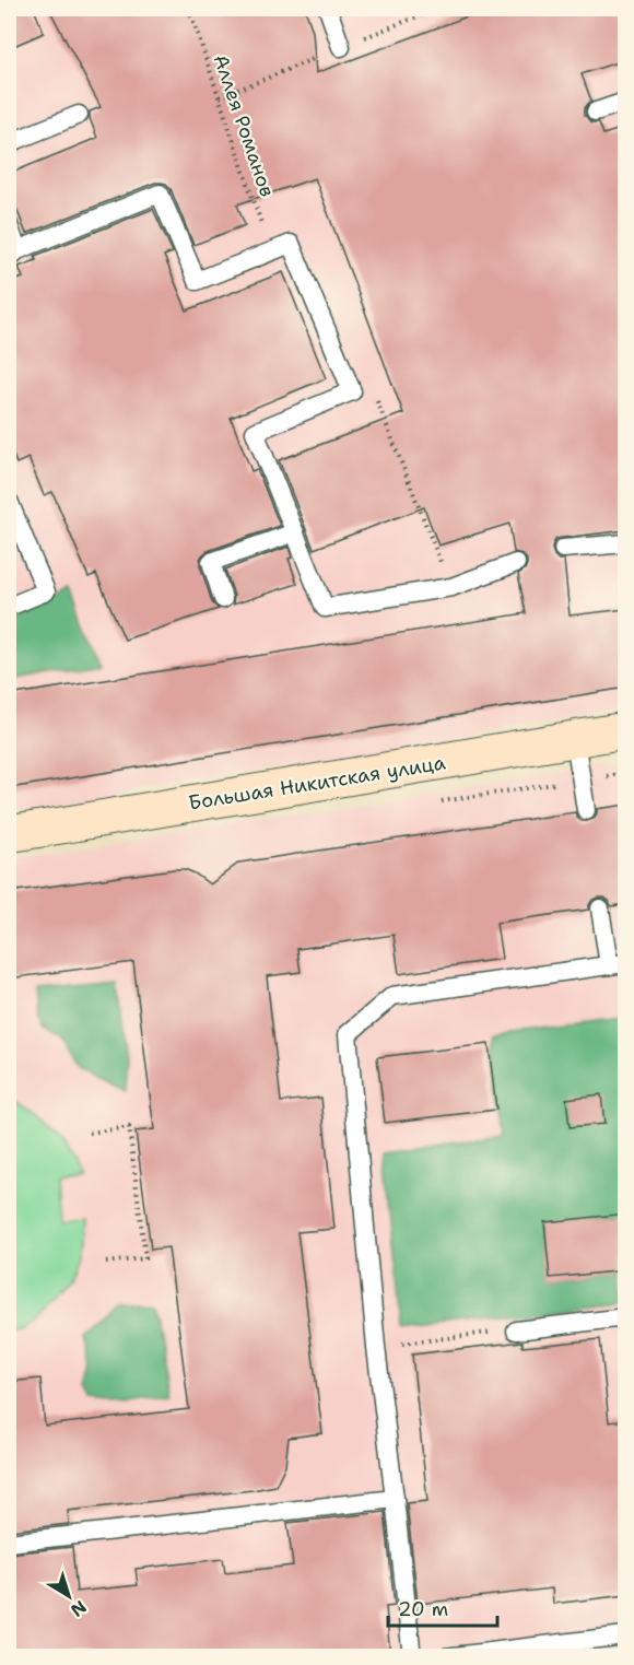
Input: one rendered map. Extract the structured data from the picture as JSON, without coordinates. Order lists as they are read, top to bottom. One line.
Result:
{"streets":{"street":["Большая Никитская улица"],"path":["Аллея Романов"]},"scale_bar":"20 m","north":"bottom right"}
